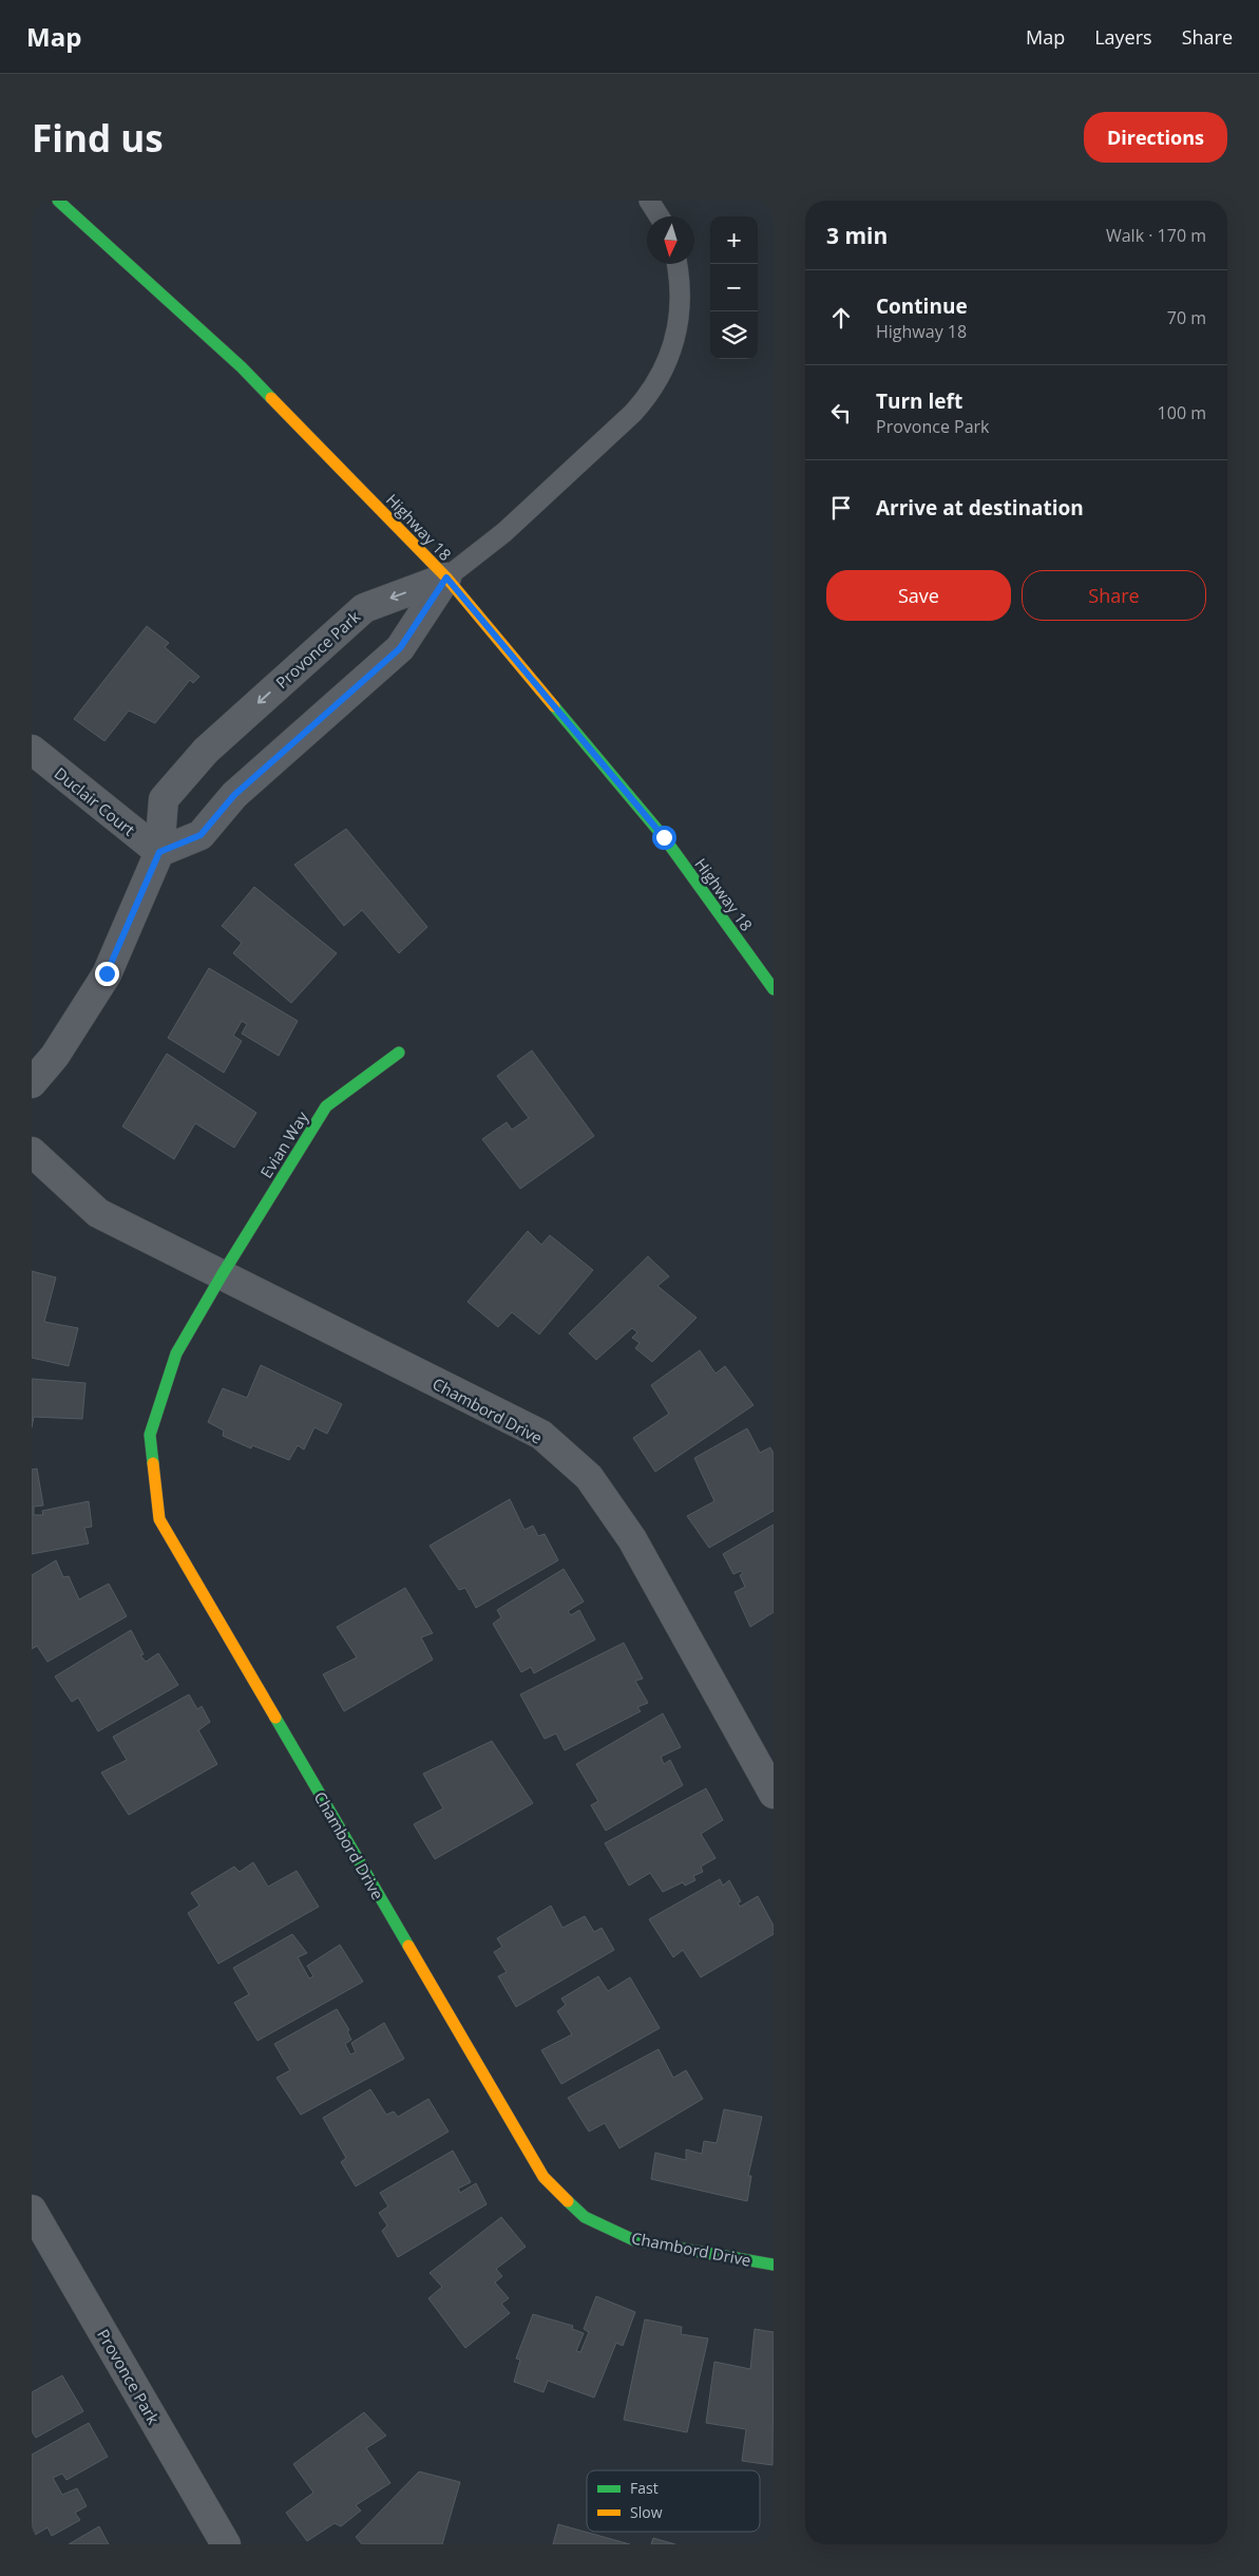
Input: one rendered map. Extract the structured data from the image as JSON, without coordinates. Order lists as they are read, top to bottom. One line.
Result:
{"streets":{"street":["Highway 18","Provonce Park","Duclair Court","Evian Way","Chambord Drive"]},"crossings":[["Highway 18","Provonce Park"],["Provonce Park","Duclair Court"],["Evian Way","Chambord Drive"]],"legend":["Fast","Slow"],"north":"bottom","page":{"header":"Map","nav":["Map","Layers","Share"],"buttons":["Directions",["Save","Share"]],"title":"Find us","heading":["3 min","Walk · 170 m"],"map_buttons":["+","−"],"list":[["Continue","Highway 18","70 m"],["Turn left","Provonce Park","100 m"],"Arrive at destination"]}}
